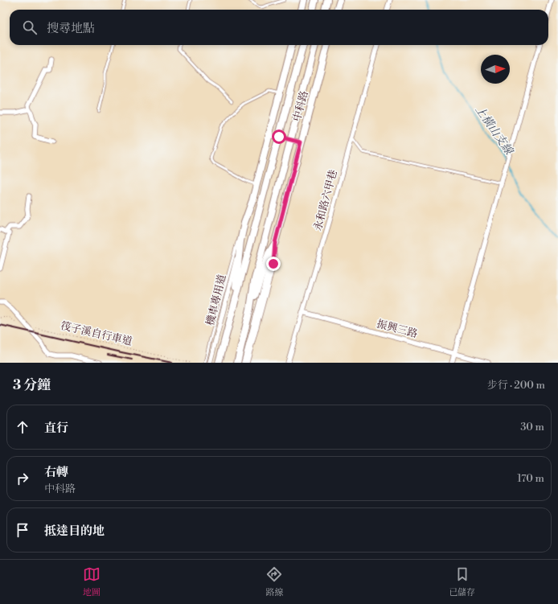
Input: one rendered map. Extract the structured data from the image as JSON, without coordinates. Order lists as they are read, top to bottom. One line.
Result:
{"streets":{"street":["中科路","永和路六甲巷","機車專用道","振興三路"],"path":["筏子溪自行車道"]},"crossings":[["永和路六甲巷","振興三路"]],"water":["上橫山支線"],"north":"right","page":{"search":"搜尋地點","heading":["3 分鐘","步行 · 200 m"],"list":[["直行","30 m"],["右轉","中科路","170 m"],"抵達目的地"],"nav":["地圖","路線","已儲存"]}}
